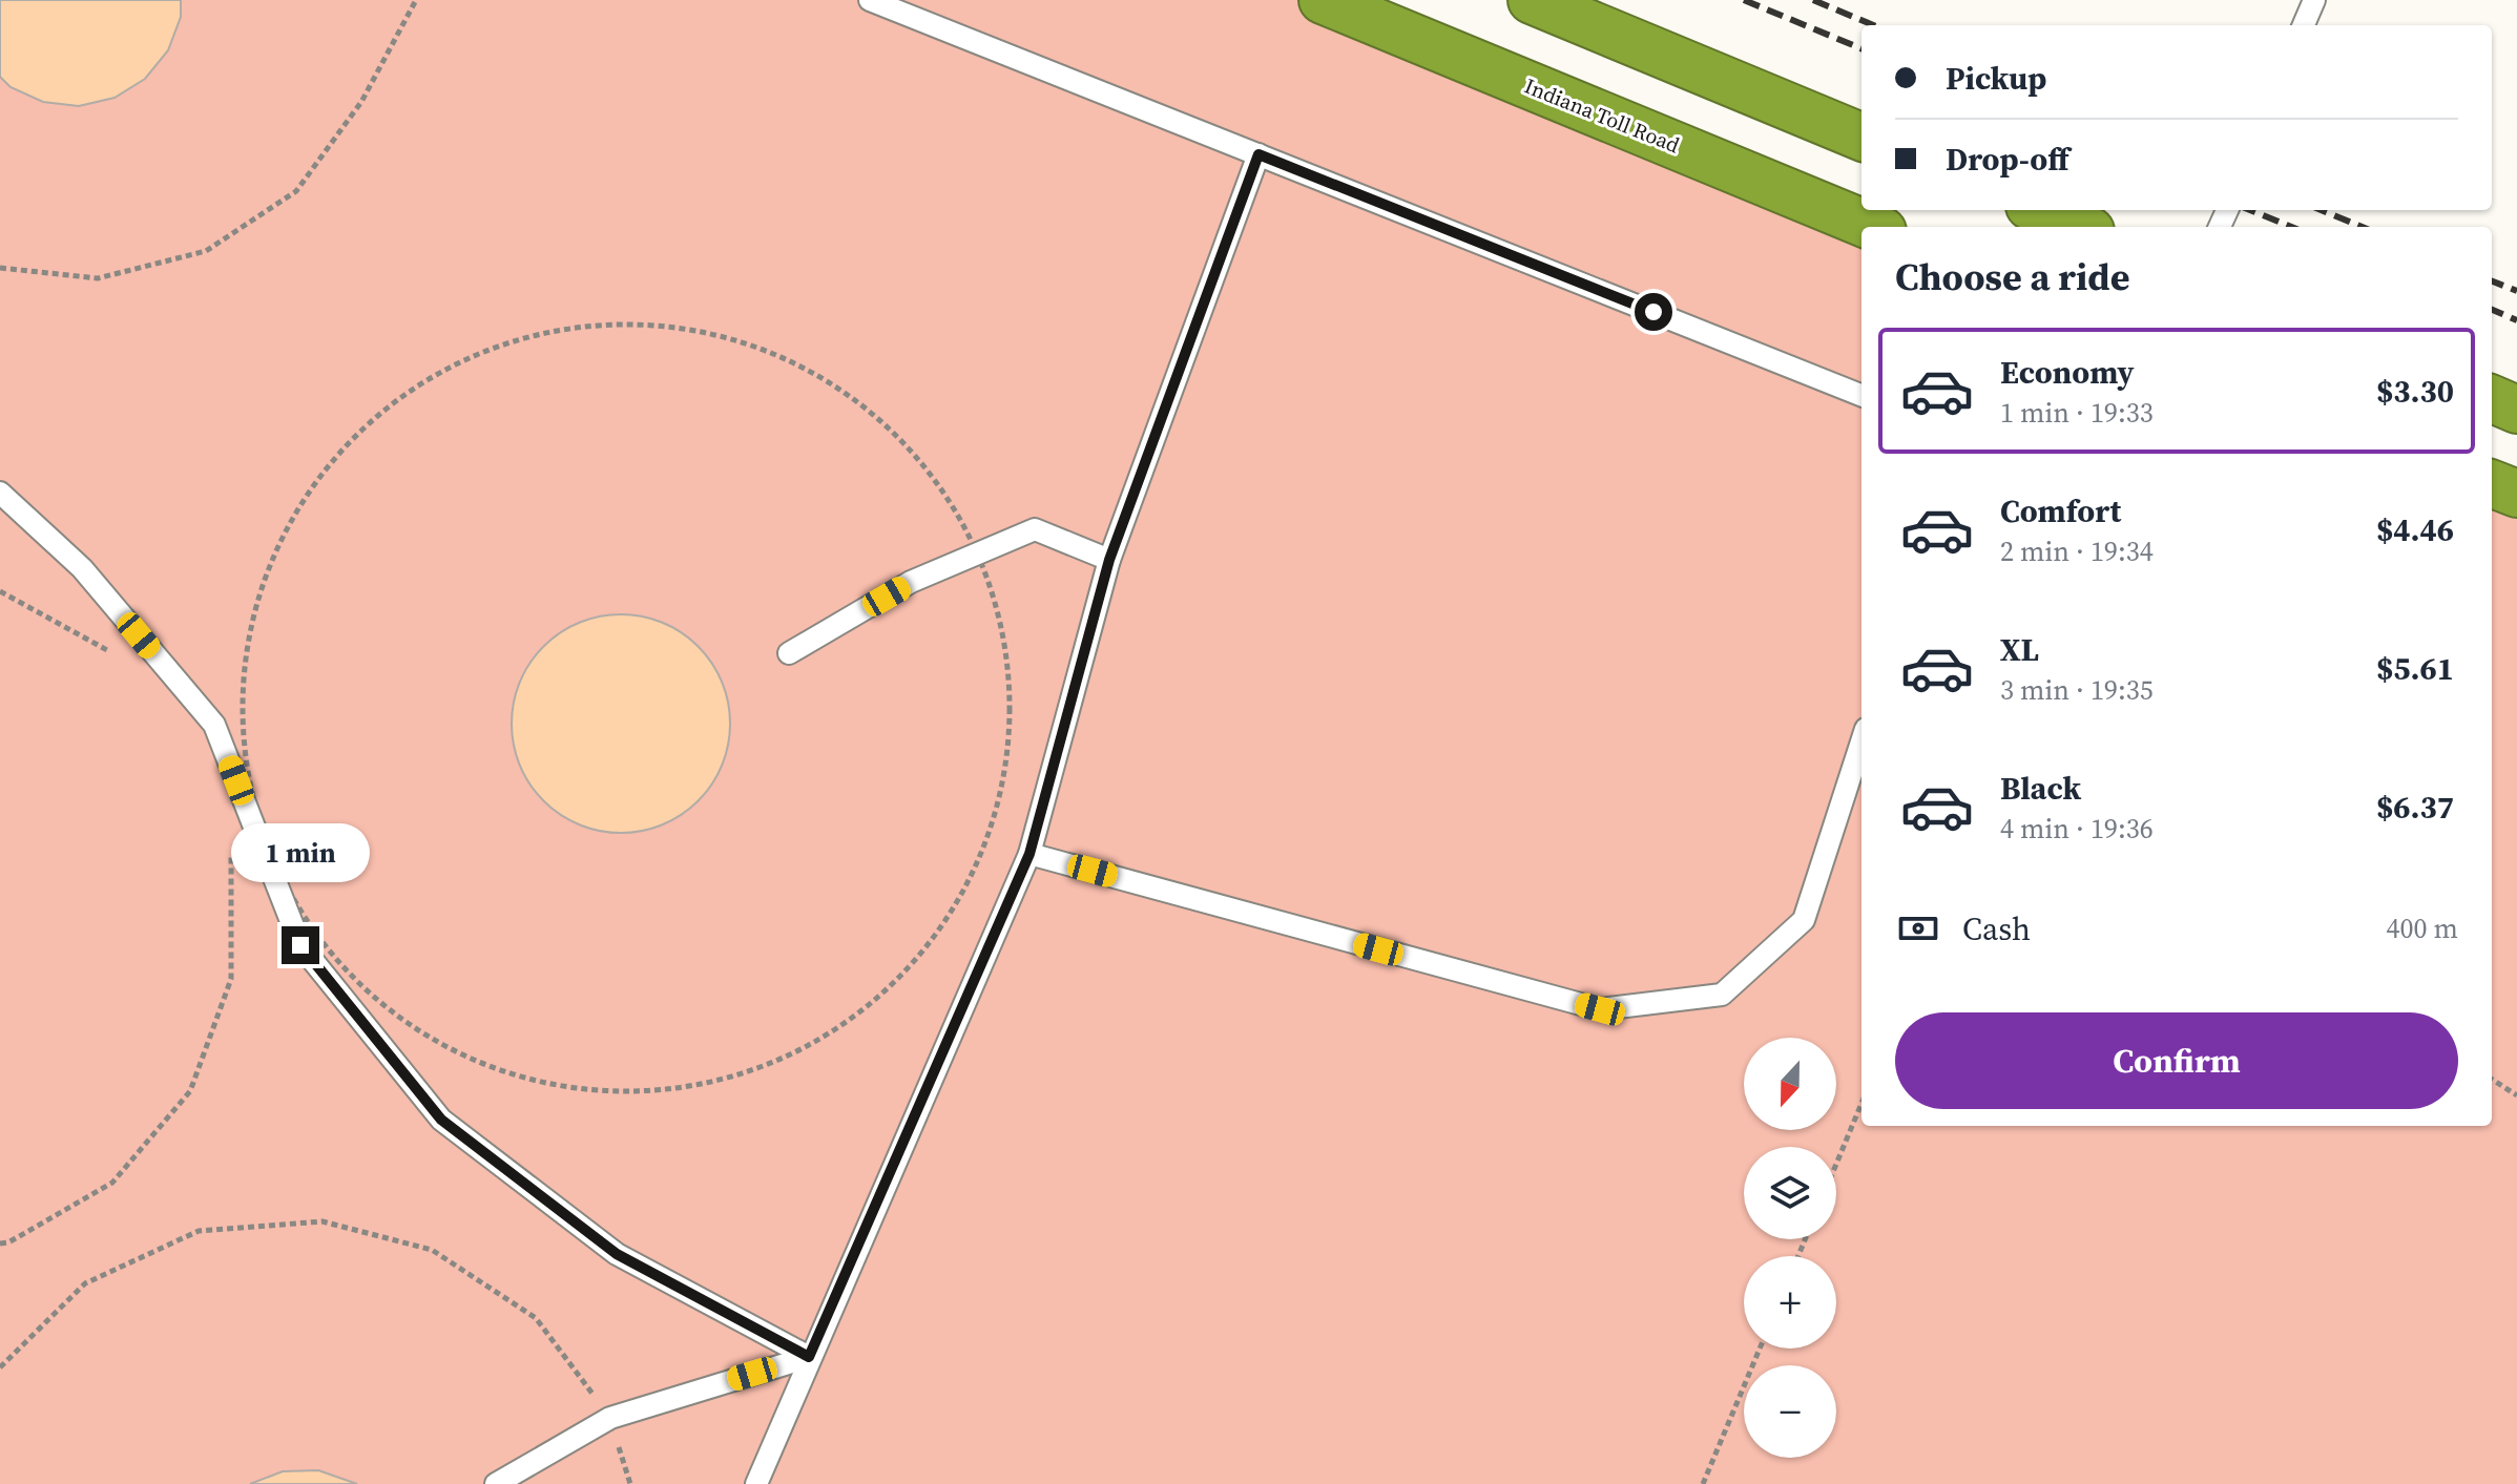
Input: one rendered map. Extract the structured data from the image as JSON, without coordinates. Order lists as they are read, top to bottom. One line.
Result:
{"streets":{"highway":["Indiana Toll Road"]},"north":"bottom","page":{"banner":["Pickup","Drop-off"],"heading":"Choose a ride","list":[{"name":"Economy","note":"1 min · 19:33","value":"$3.30"},{"name":"Comfort","note":"2 min · 19:34","value":"$4.46"},{"name":"XL","note":"3 min · 19:35","value":"$5.61"},{"name":"Black","note":"4 min · 19:36","value":"$6.37"}],"bubble":"1 min","pay":["Cash","400 m"],"buttons":"Confirm","map_buttons":["+","−"]}}
